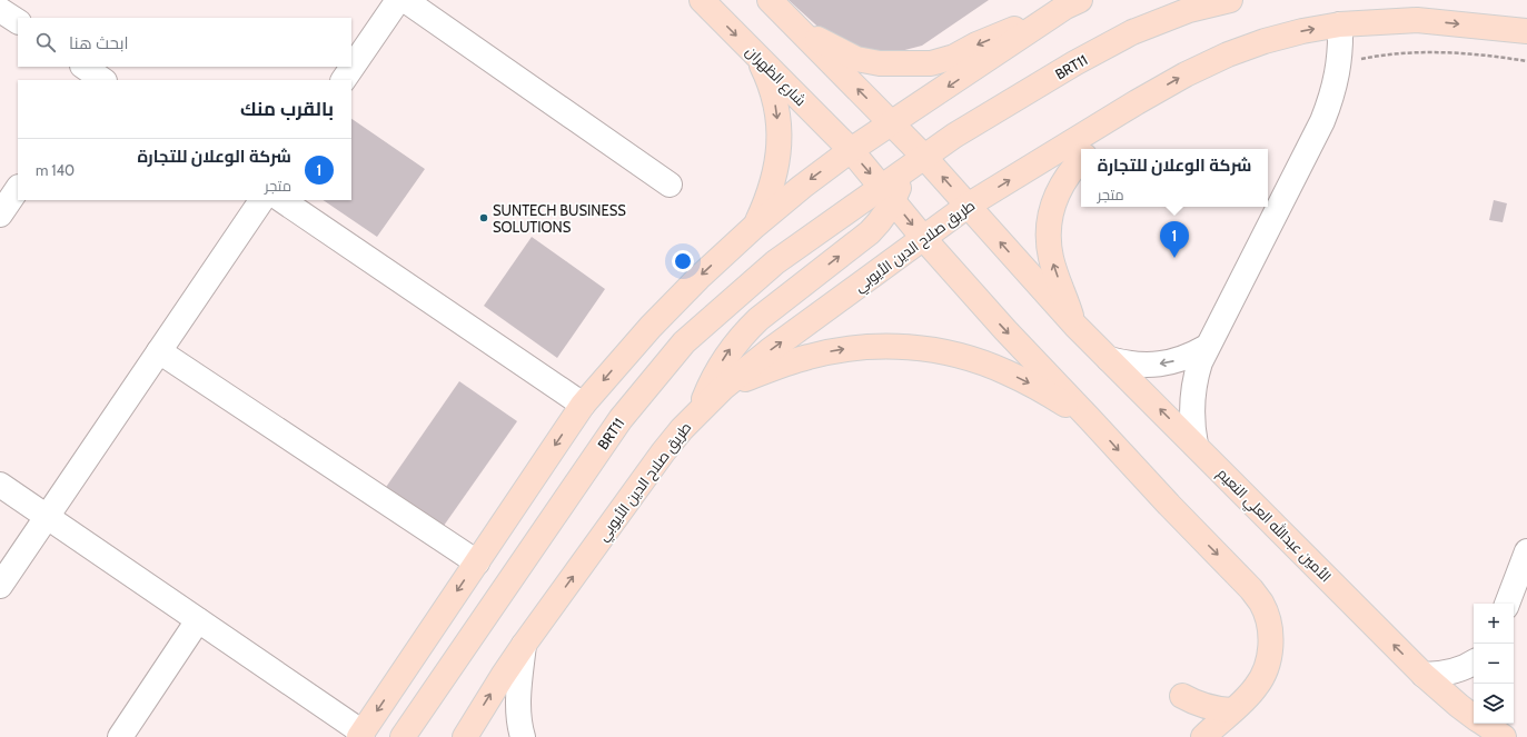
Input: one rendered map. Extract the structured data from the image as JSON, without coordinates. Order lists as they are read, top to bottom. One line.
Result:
{"streets":{"main road":["BRT11","شارع الظهران","طريق صلاح الدين الأيوبي","الأمين عبدالله العلي النعيم"]},"crossings":[["BRT11","شارع الظهران"],["BRT11","الأمين عبدالله العلي النعيم"],["شارع الظهران","طريق صلاح الدين الأيوبي"],["طريق صلاح الدين الأيوبي","الأمين عبدالله العلي النعيم"]],"one_way":["شارع الظهران","الأمين عبدالله العلي النعيم"],"places":["SUNTECH BUSINESS SOLUTIONS"],"page":{"search":"ابحث هنا","heading":"بالقرب منك","list":[{"mark":"1","name":"شركة الوعلان للتجارة","note":"متجر","value":"140 m"}],"popup":["شركة الوعلان للتجارة","متجر"],"pins":"1","map_buttons":["+","−"]}}
